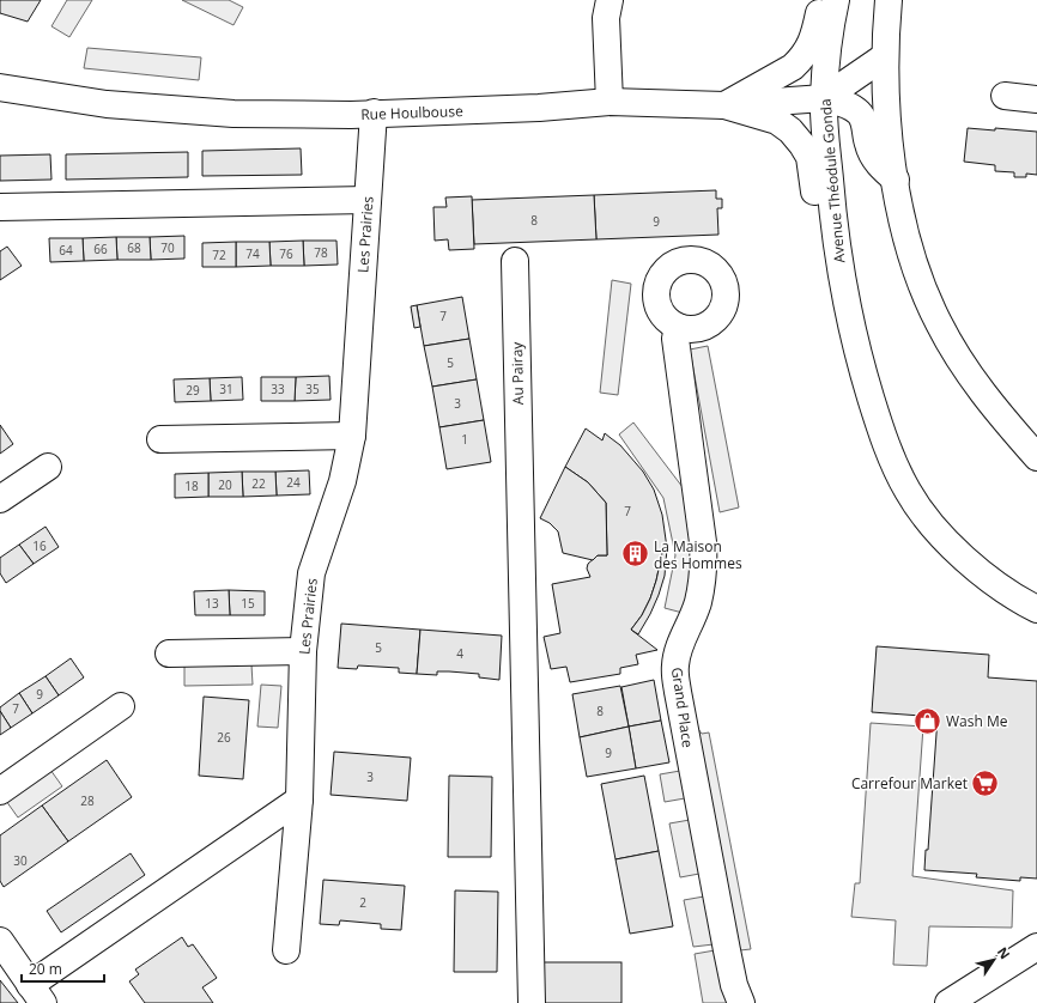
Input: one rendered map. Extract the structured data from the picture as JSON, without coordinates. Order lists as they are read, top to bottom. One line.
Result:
{"streets":{"street":["Rue Houlbouse","Avenue Théodule Gonda","Les Prairies","Au Pairay","Grand Place"]},"crossings":[["Rue Houlbouse","Avenue Théodule Gonda"],["Rue Houlbouse","Les Prairies"]],"places":{"building":["La Maison des Hommes"],"shop":["Wash Me"],"supermarket":["Carrefour Market"]},"house_numbers":["8","9","68","70","66","64","78","74","76","72","7","5","31","33","35","29","3","1","24","22","20","18","7","16","13","15","5","4","9","7","8","26","9","3","28","30","2"],"scale_bar":"20 m","north":"top right"}
